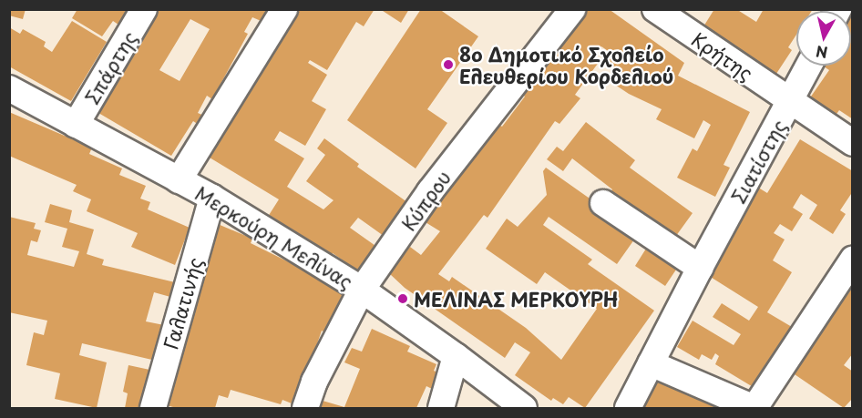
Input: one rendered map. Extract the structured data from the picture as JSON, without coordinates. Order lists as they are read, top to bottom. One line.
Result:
{"streets":{"street":["Κρήτης","Σπάρτης","Σιατίστης","Κύπρου","Μερκούρη Μελίνας","Γαλατινής"]},"crossings":[["Κρήτης","Σιατίστης"],["Σπάρτης","Μερκούρη Μελίνας"],["Κύπρου","Μερκούρη Μελίνας"],["Μερκούρη Μελίνας","Γαλατινής"]],"places":["8ο Δημοτικό Σχολείο Ελευθερίου Κορδελιού","ΜΕΛΙΝΑΣ ΜΕΡΚΟΥΡΗ"],"north":"bottom"}
